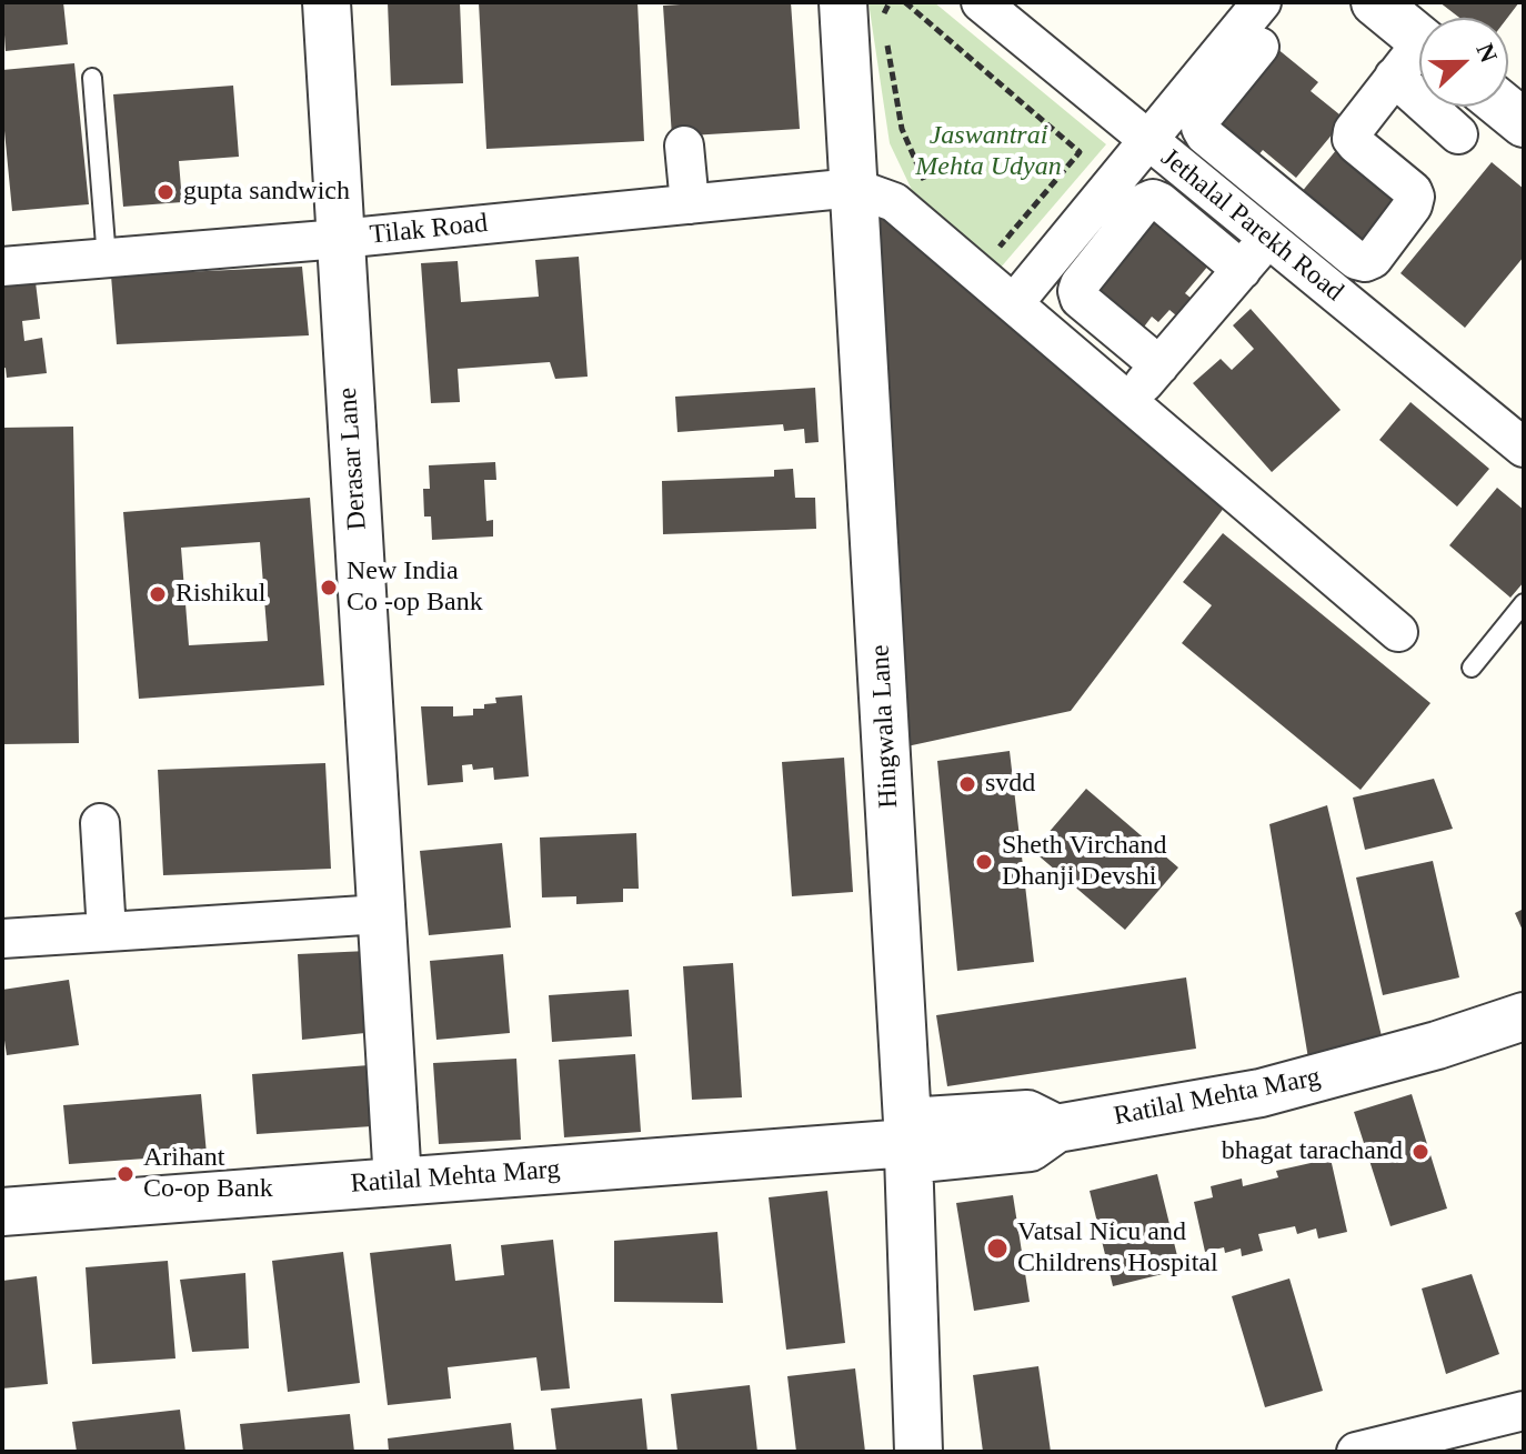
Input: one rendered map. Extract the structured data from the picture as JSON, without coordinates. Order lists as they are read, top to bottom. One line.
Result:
{"streets":{"street":["Jethalal Parekh Road","Tilak Road","Derasar Lane","Hingwala Lane","Ratilal Mehta Marg"]},"crossings":[["Tilak Road","Derasar Lane"],["Tilak Road","Hingwala Lane"],["Derasar Lane","Ratilal Mehta Marg"],["Hingwala Lane","Ratilal Mehta Marg"]],"parks":["Jaswantrai Mehta Udyan"],"places":["gupta sandwich","New India Co -op Bank","Rishikul","svdd","Sheth Virchand Dhanji Devshi","bhagat tarachand","Arihant Co-op Bank","Vatsal Nicu and Childrens Hospital"],"north":"right"}
